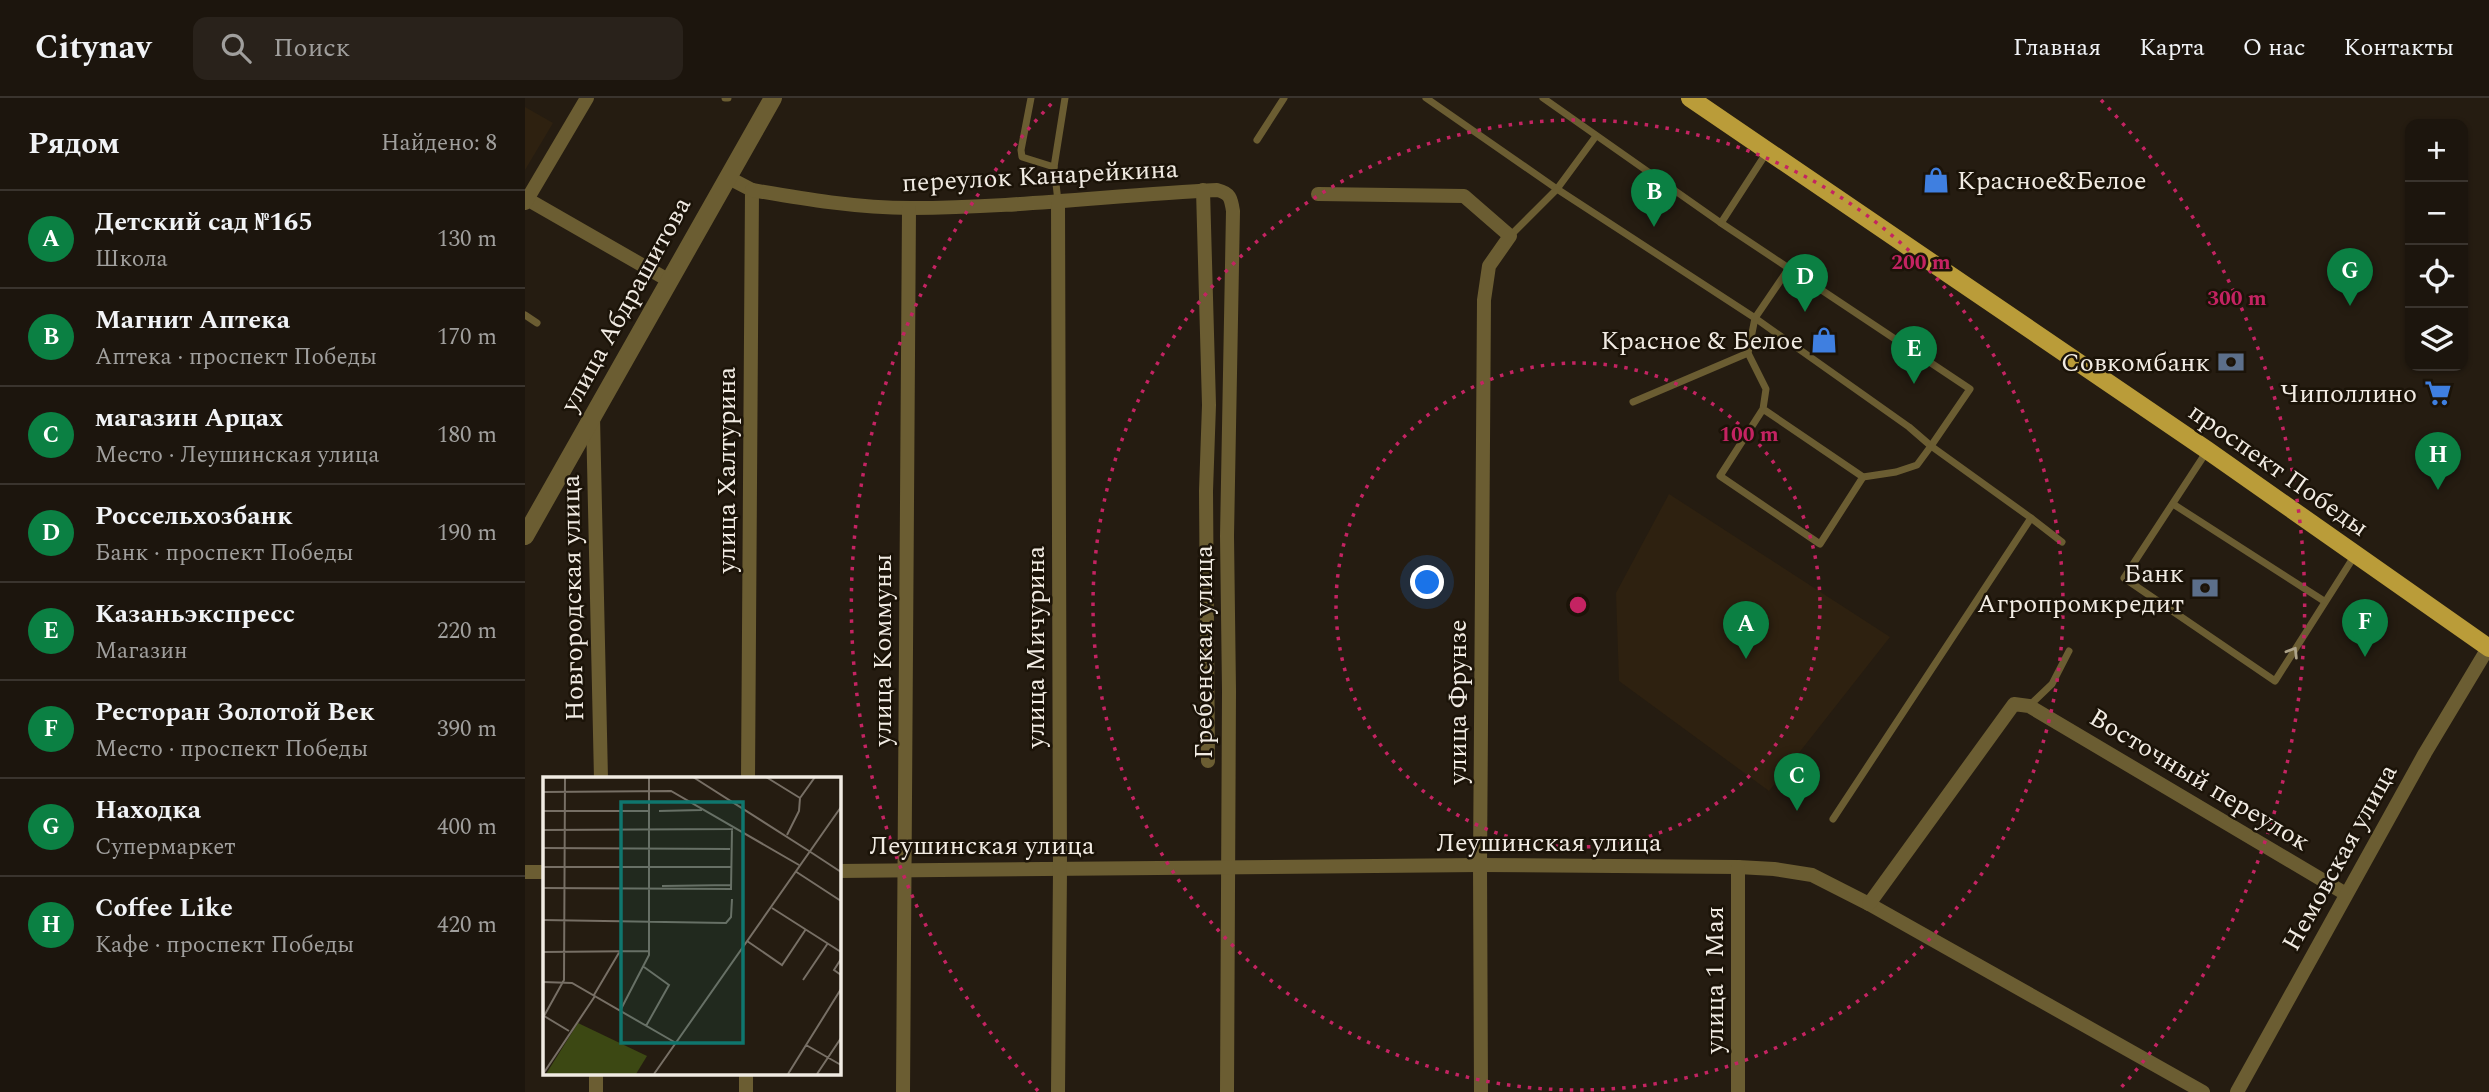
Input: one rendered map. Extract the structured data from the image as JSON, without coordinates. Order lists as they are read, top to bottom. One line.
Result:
{"streets":{"main road":["проспект Победы"],"street":["переулок Канарейкина","улица Абдрашитова","улица Халтурина","Новгородская улица","улица Мичурина","улица Коммуны","Гребенская улица","улица Фрунзе","Восточный переулок","Леушинская улица","Немовская улица","улица 1 Мая"]},"crossings":[["переулок Канарейкина","улица Халтурина"],["переулок Канарейкина","улица Мичурина"],["переулок Канарейкина","улица Коммуны"],["переулок Канарейкина","Гребенская улица"],["улица Абдрашитова","Новгородская улица"],["проспект Победы","Немовская улица"],["улица Мичурина","Леушинская улица"],["улица Коммуны","Леушинская улица"],["Гребенская улица","Леушинская улица"],["улица Фрунзе","Леушинская улица"],["Восточный переулок","Немовская улица"],["Леушинская улица","улица 1 Мая"]],"places":{"shop":["Красное&Белое","Красное & Белое"],"bank":["Совкомбанк","Банк Агропромкредит"],"supermarket":["Чиполлино"]},"page":{"header":"Citynav","search":"Поиск","nav":["Главная","Карта","О нас","Контакты"],"heading":["Рядом","Найдено: 8"],"map_buttons":["+","−"],"pins":["B","G","D","E","H","F","A","C"],"list":[{"mark":"A","name":"Детский сад №165","note":"Школа","value":"130 m"},{"mark":"B","name":"Магнит Аптека","note":"Аптека · проспект Победы","value":"170 m"},{"mark":"C","name":"магазин Арцах","note":"Место · Леушинская улица","value":"180 m"},{"mark":"D","name":"Россельхозбанк","note":"Банк · проспект Победы","value":"190 m"},{"mark":"E","name":"Казаньэкспресс","note":"Магазин","value":"220 m"},{"mark":"F","name":"Ресторан Золотой Век","note":"Место · проспект Победы","value":"390 m"},{"mark":"G","name":"Находка","note":"Супермаркет","value":"400 m"},{"mark":"H","name":"Coffee Like","note":"Кафе · проспект Победы","value":"420 m"}]},"rings":["200 m","300 m","100 m"]}
